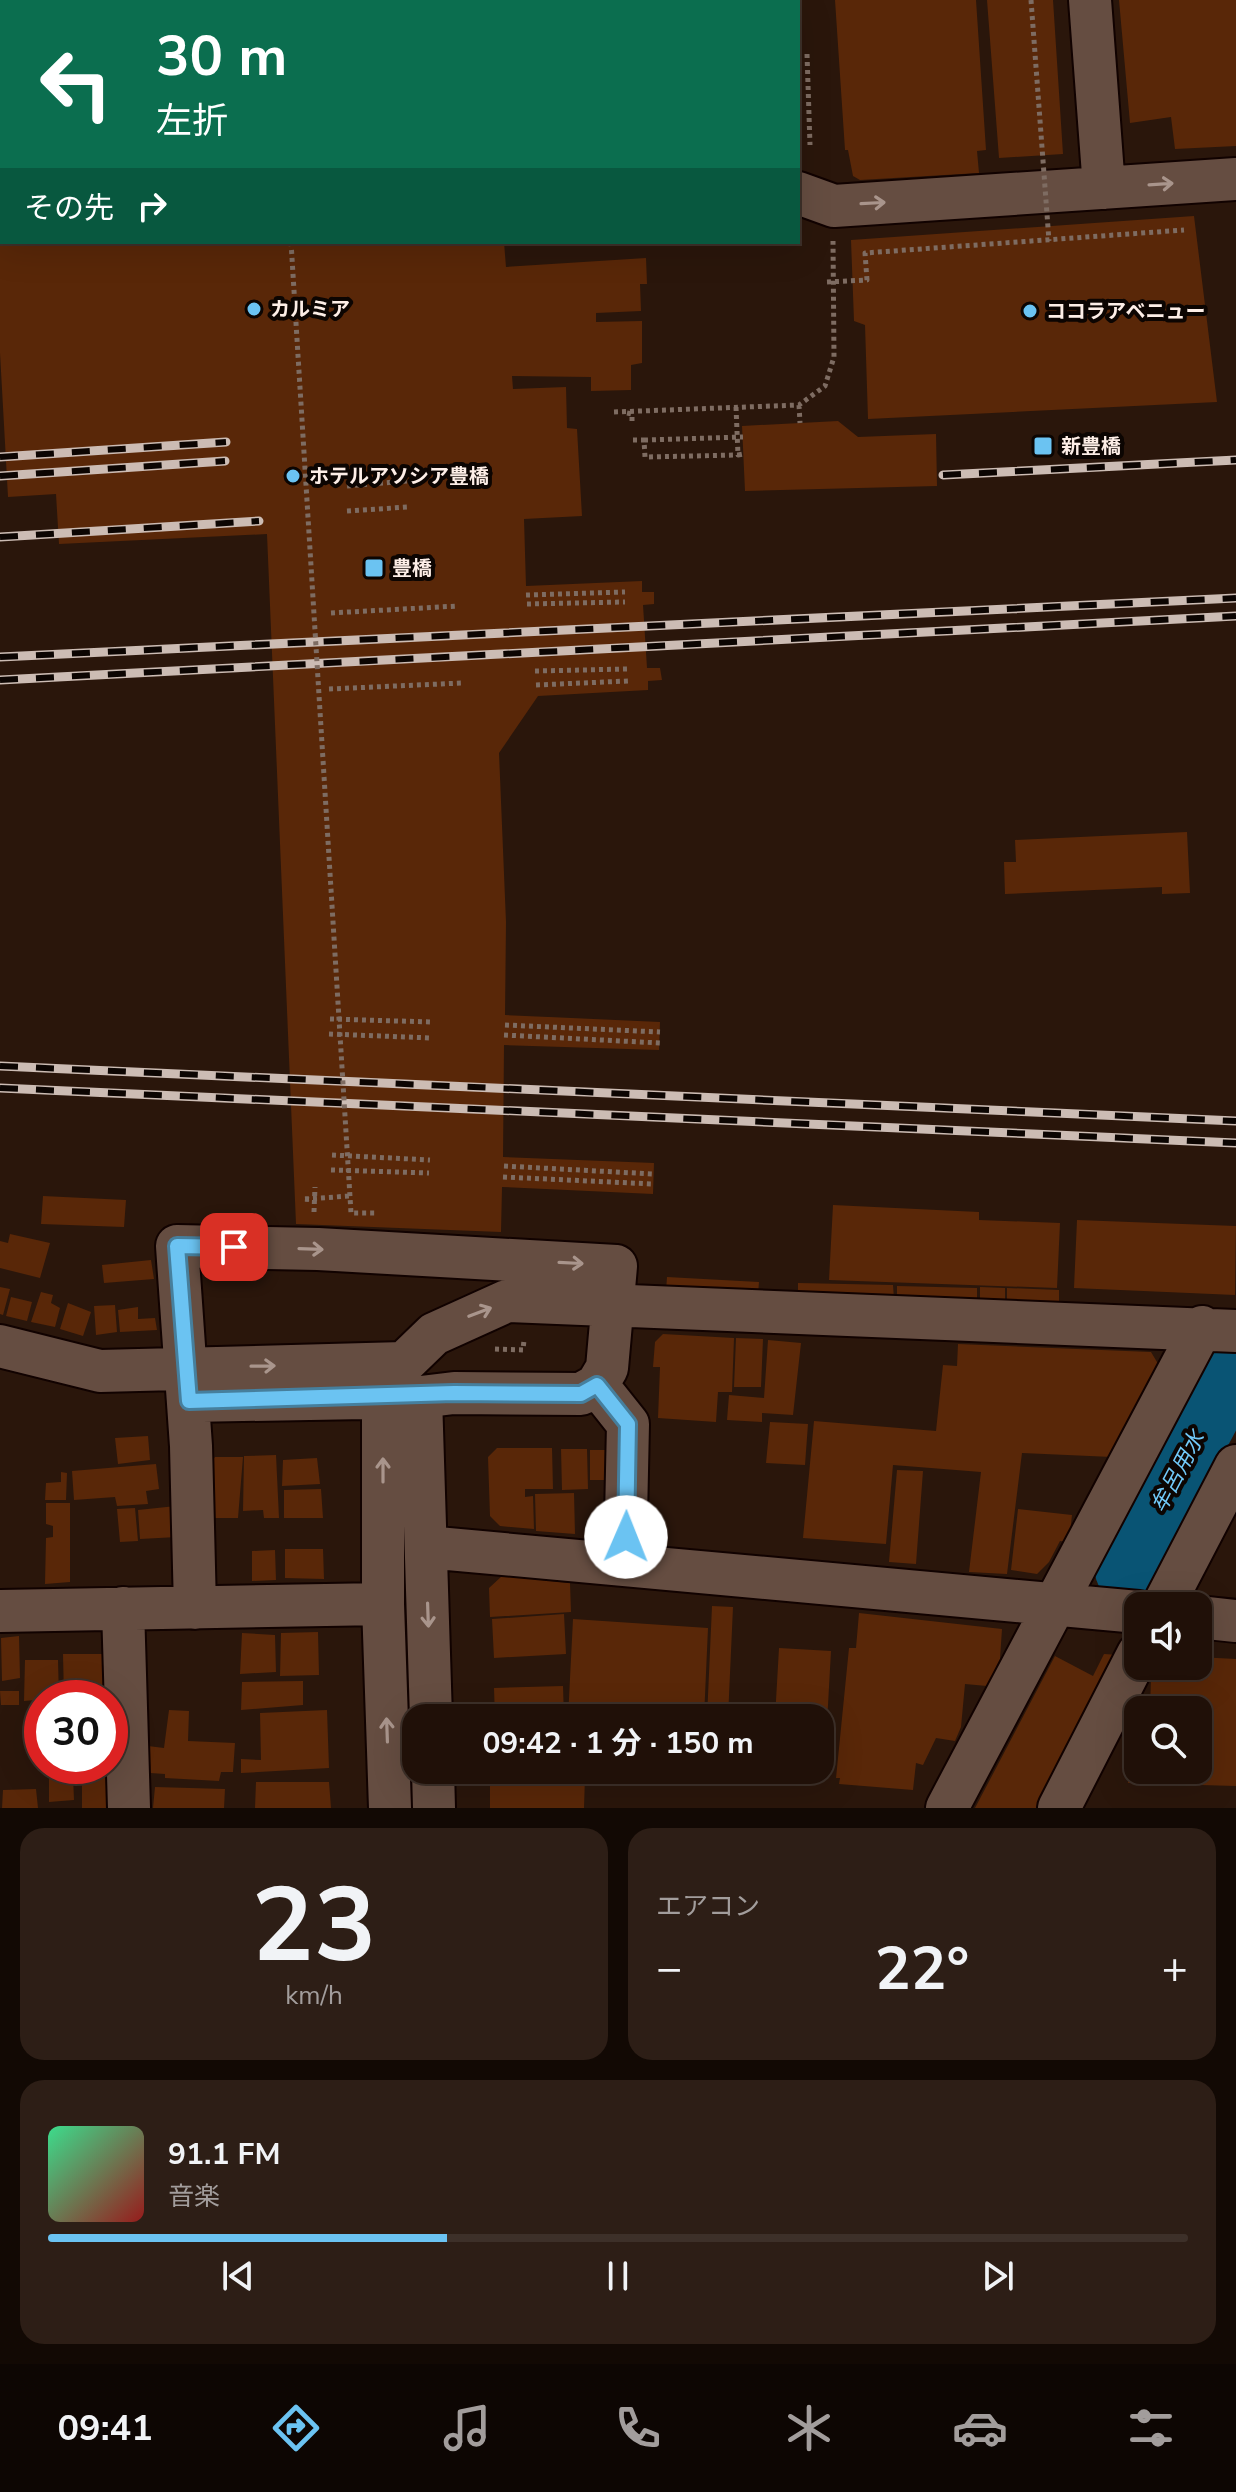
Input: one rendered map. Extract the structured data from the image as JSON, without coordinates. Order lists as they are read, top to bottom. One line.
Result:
{"water":["牟呂用水"],"places":{"other":["カルミア","ココラアベニュー","ホテルアソシア豊橋"],"transit":["新豊橋","豊橋"]},"page":{"turn":["30 m","左折"],"then":"その先","limit":"30","trip":"09:42 · 1 分 · 150 m","tile":[["23","km/h"],"エアコン"],"heat":["−","22°","+"],"song":["91.1 FM","音楽"],"tabs":"09:41"}}
